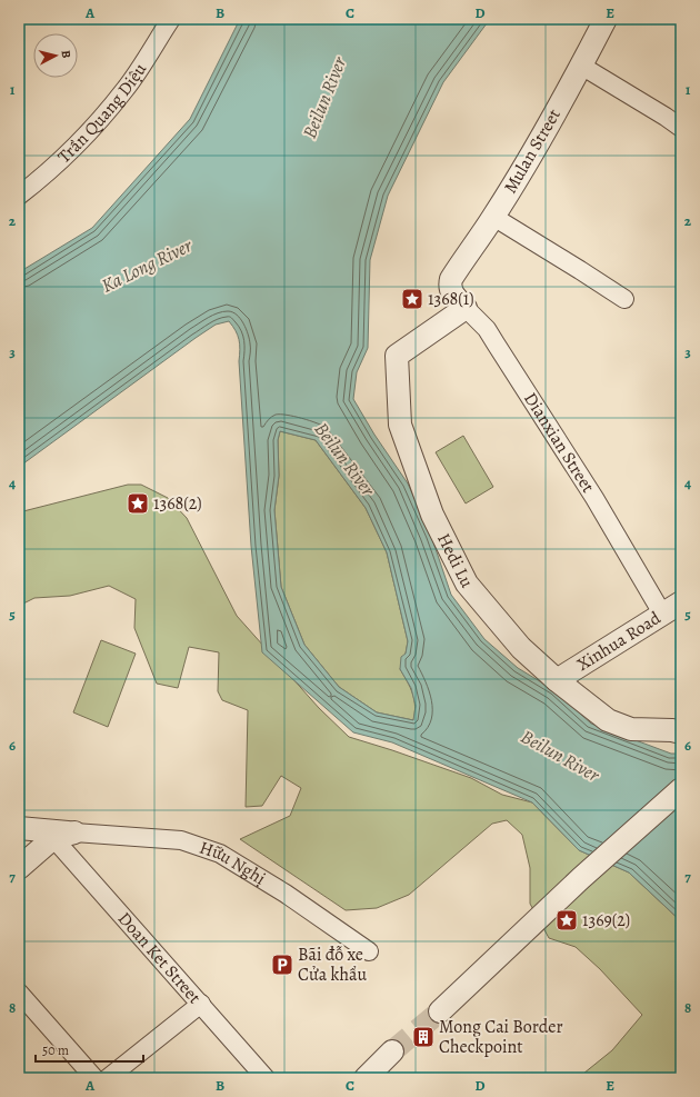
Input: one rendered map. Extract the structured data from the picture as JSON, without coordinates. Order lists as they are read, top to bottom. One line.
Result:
{"streets":{"street":["Trần Quang Diệu","Mulan Street","Dianxian Street","Hedi Lu","Xinhua Road","Hữu Nghị","Doan Ket Street"]},"crossings":[["Mulan Street","Dianxian Street"],["Dianxian Street","Hedi Lu"],["Dianxian Street","Xinhua Road"],["Hedi Lu","Xinhua Road"]],"water":["Beilun River","Ka Long River"],"places":{"place":["1368(1)","1368(2)","1369(2)"],"parking":["Bãi đỗ xe Cửa khẩu"],"building":["Mong Cai Border Checkpoint"]},"scale_bar":"50 m","north":"right","grid":{"columns":["A","B","C","D","E"],"rows":["1","2","3","4","5","6","7","8"]}}
